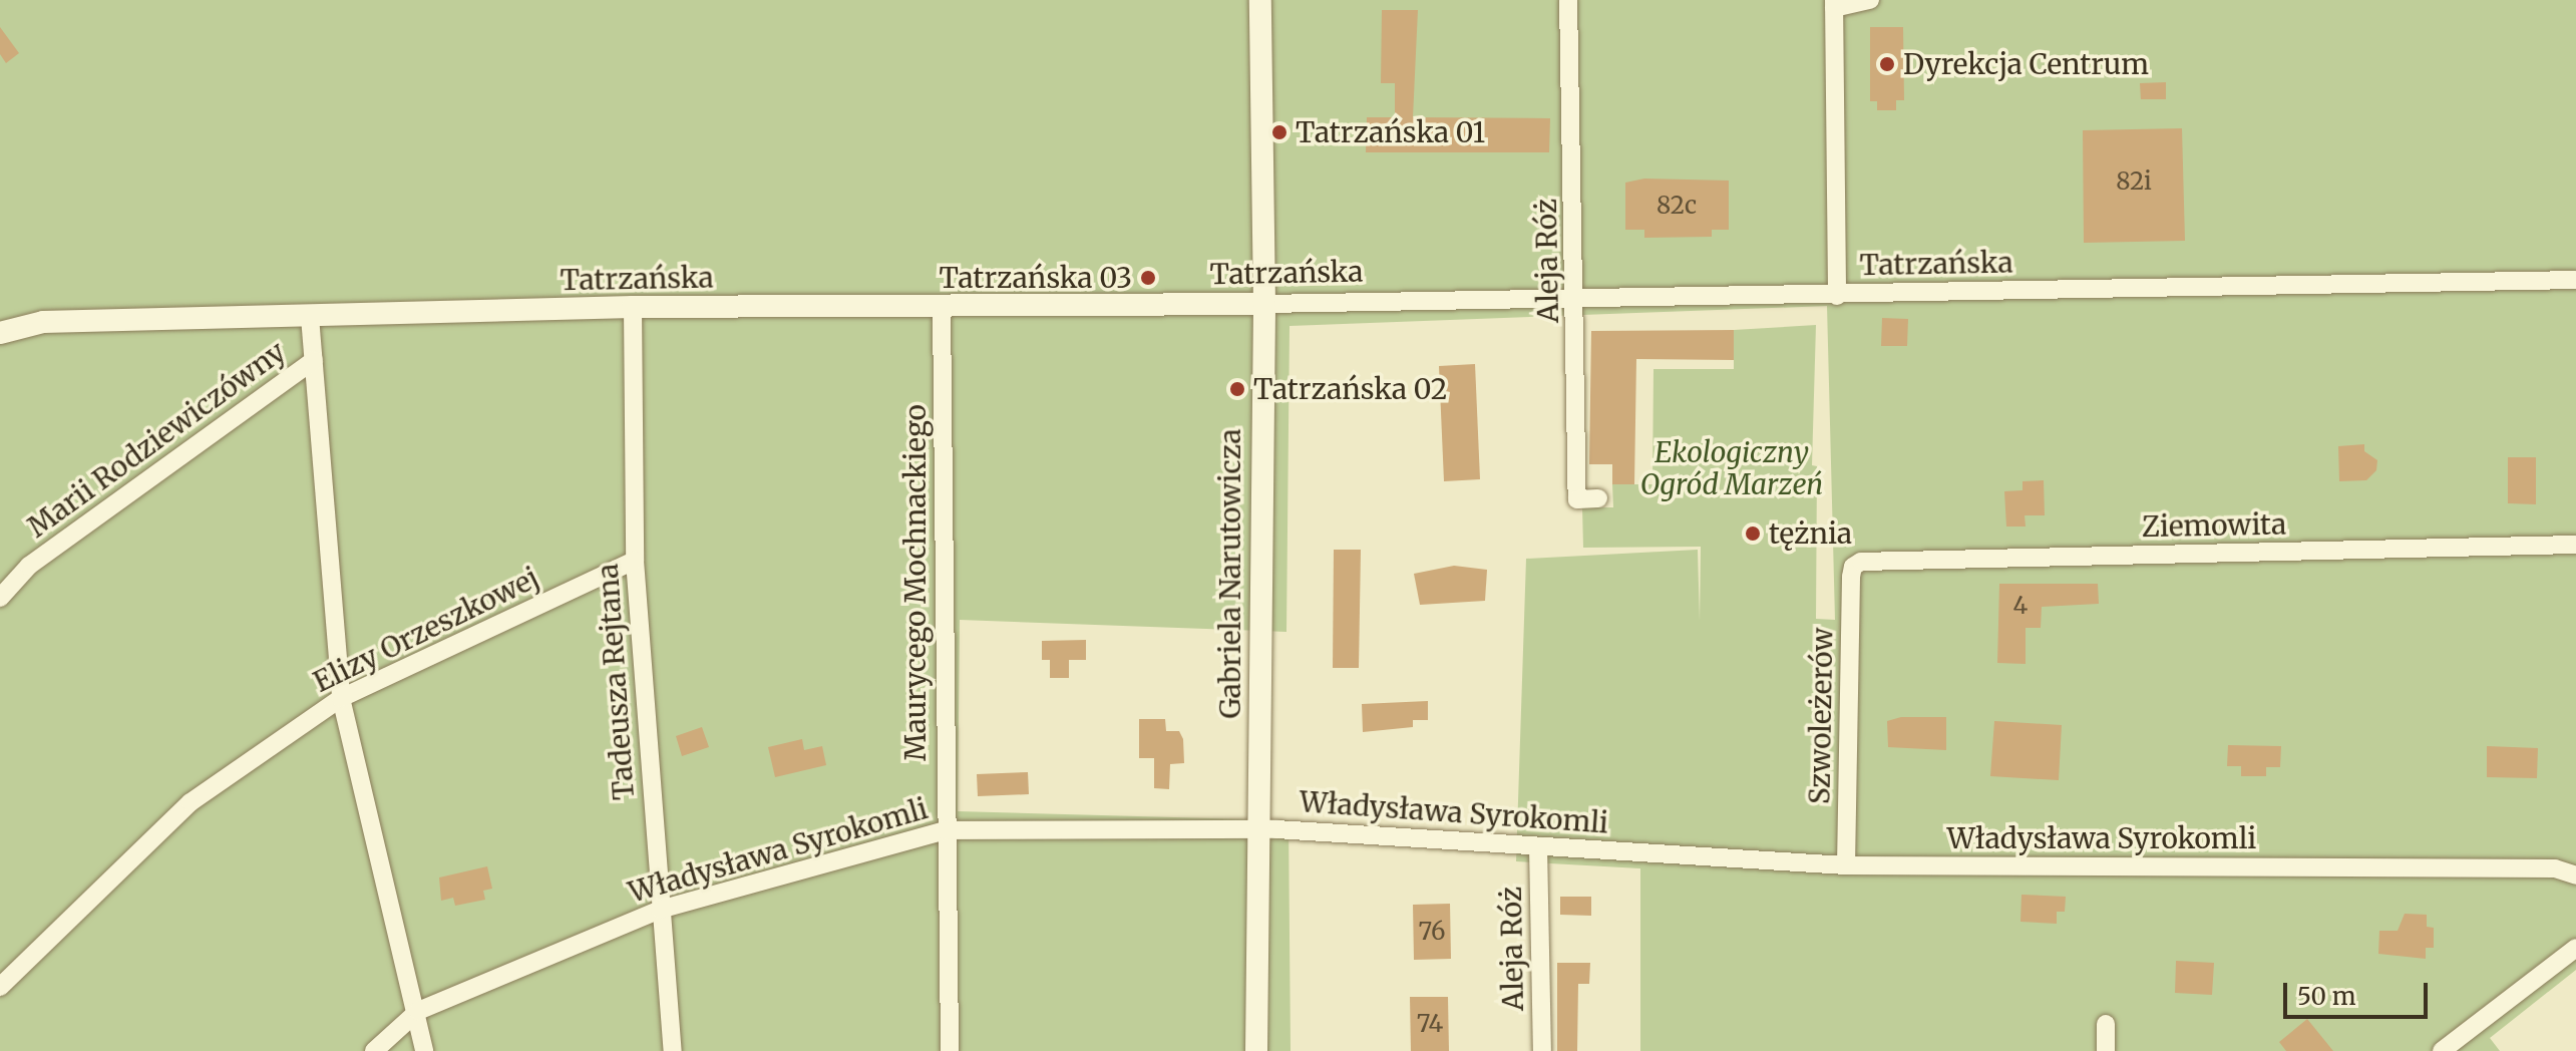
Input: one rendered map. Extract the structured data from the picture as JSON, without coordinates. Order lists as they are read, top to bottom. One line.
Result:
{"streets":{"street":["Aleja Róż","Tatrzańska","Marii Rodziewiczówny","Ziemowita","Gabriela Narutowicza","Maurycego Mochnackiego","Elizy Orzeszkowej","Tadeusza Rejtana","Szwoleżerów","Władysława Syrokomli"]},"crossings":[["Aleja Róż","Tatrzańska"],["Aleja Róż","Władysława Syrokomli"],["Tatrzańska","Gabriela Narutowicza"],["Tatrzańska","Maurycego Mochnackiego"],["Tatrzańska","Tadeusza Rejtana"],["Ziemowita","Szwoleżerów"],["Gabriela Narutowicza","Władysława Syrokomli"],["Maurycego Mochnackiego","Władysława Syrokomli"],["Elizy Orzeszkowej","Tadeusza Rejtana"],["Tadeusza Rejtana","Władysława Syrokomli"],["Szwoleżerów","Władysława Syrokomli"]],"parks":["Ekologiczny Ogród Marzeń"],"places":["Dyrekcja Centrum","Tatrzańska 01","Tatrzańska 03","Tatrzańska 02","tężnia"],"house_numbers":["82i","82c","4","76","74"],"scale_bar":"50 m"}
